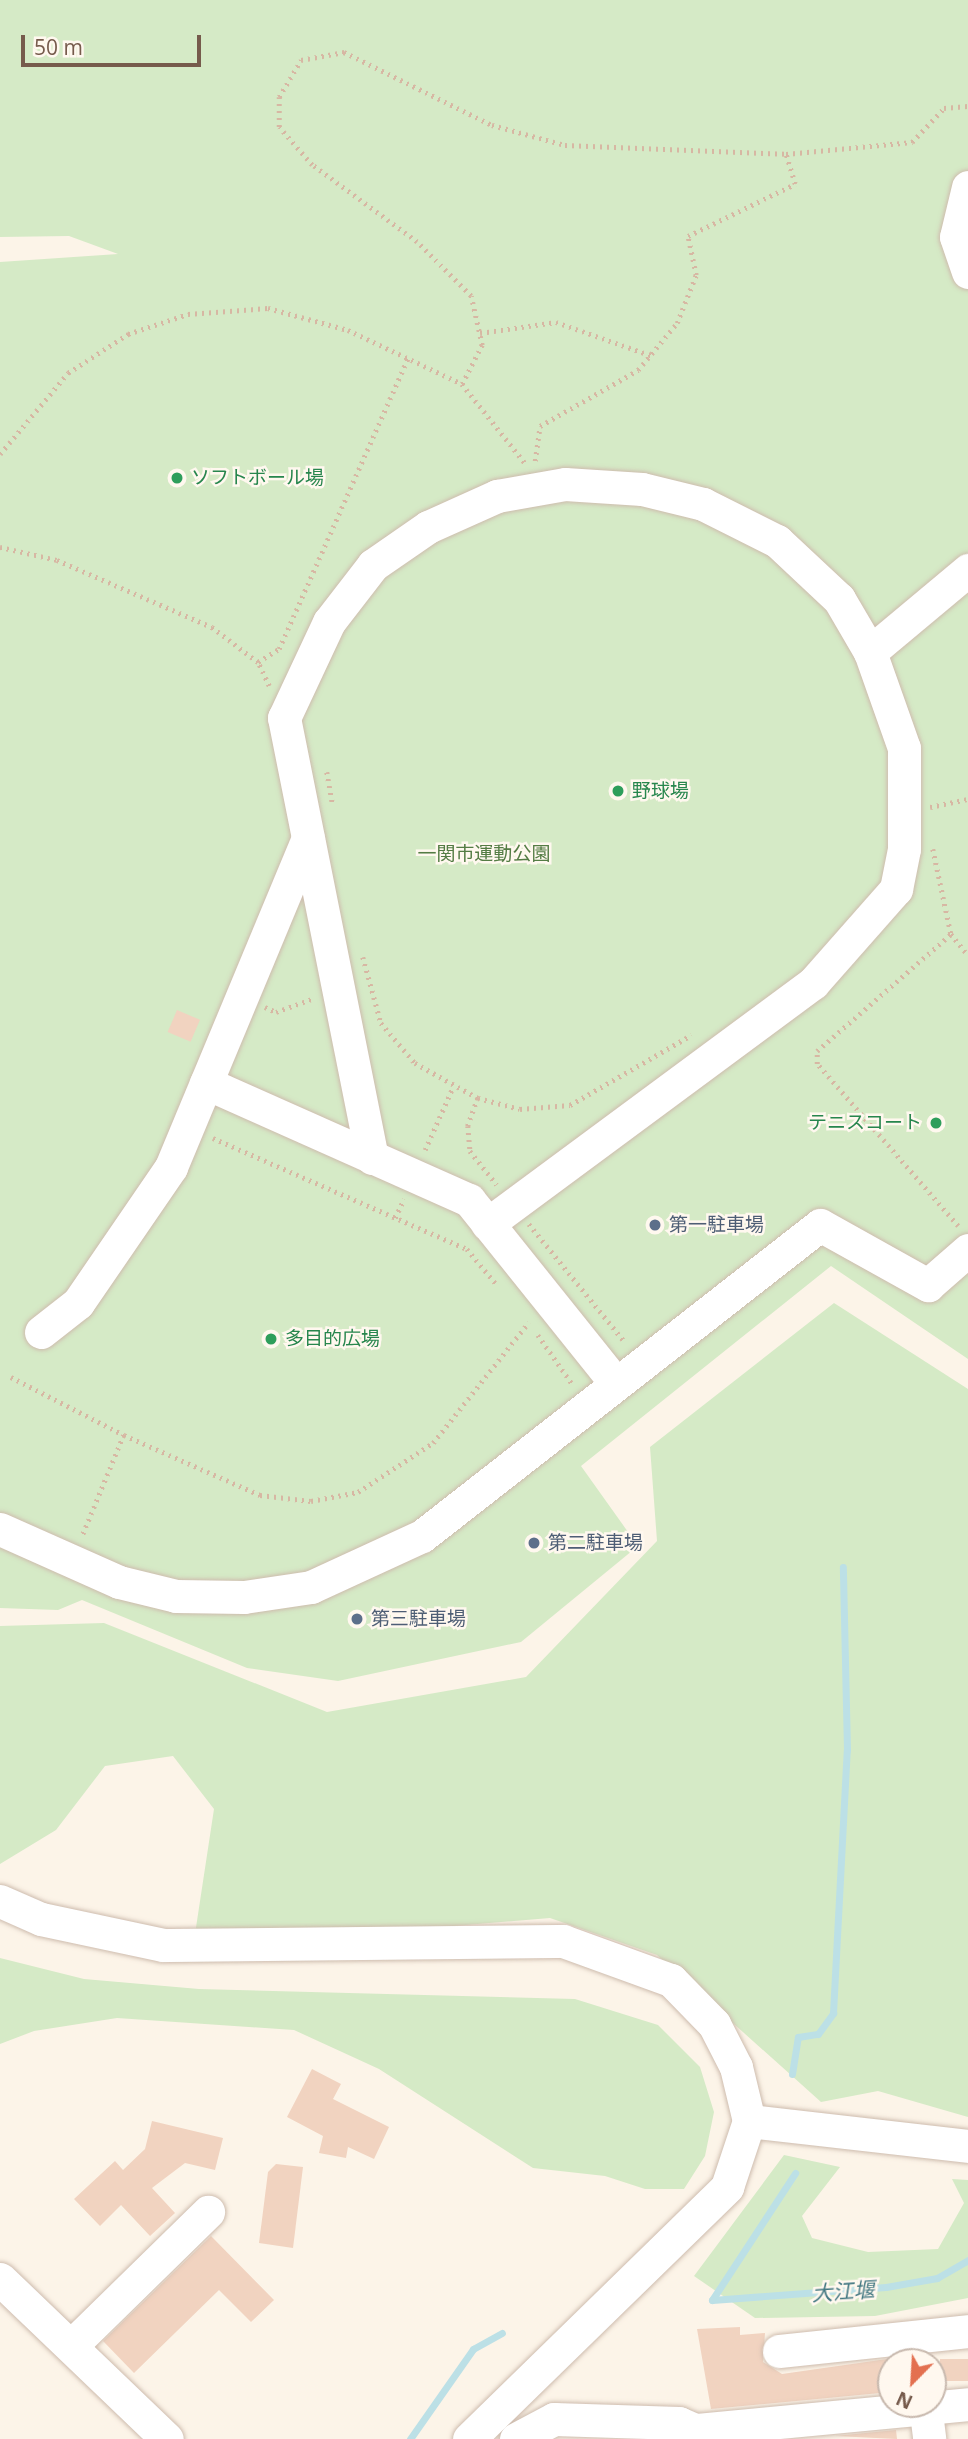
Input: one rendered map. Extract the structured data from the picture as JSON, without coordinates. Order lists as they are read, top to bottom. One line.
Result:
{"water":["大江堰"],"parks":["一関市運動公園"],"places":["ソフトボール場","野球場","テニスコート","第一駐車場","多目的広場","第二駐車場","第三駐車場"],"scale_bar":"50 m","north":"bottom left"}
